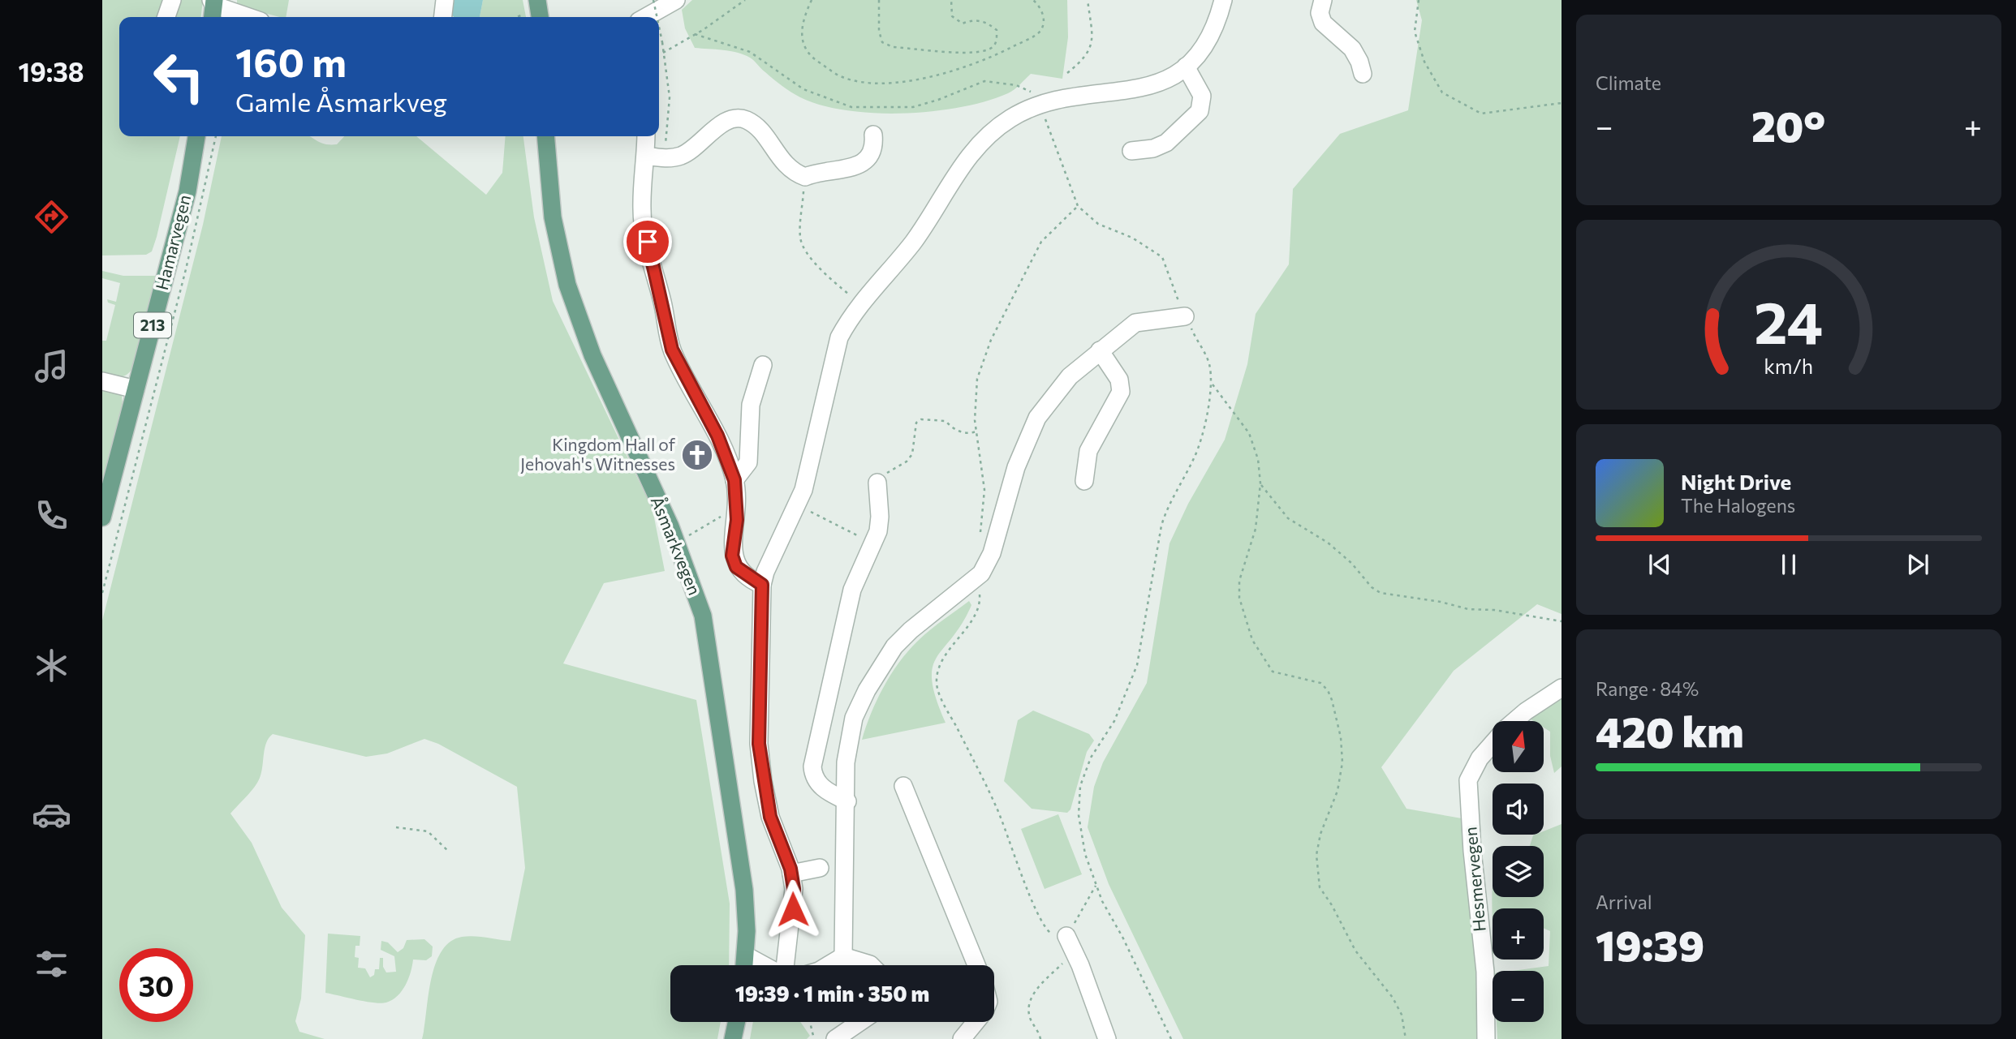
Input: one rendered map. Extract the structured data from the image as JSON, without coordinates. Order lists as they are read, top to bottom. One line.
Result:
{"streets":{"main road":["Hamarvegen","213","Åsmarkvegen"],"street":["Hesmervegen"]},"places":{"church":["Kingdom Hall of Jehovah's Witnesses"]},"north":"top","page":{"tabs":"19:38","tile":["Climate",["Range · 84%","420 km"],["Arrival","19:39"]],"turn":["160 m","Gamle Åsmarkveg"],"heat":["−","20°","+"],"song":["Night Drive","The Halogens"],"map_buttons":["+","−"],"limit":"30","trip":"19:39 · 1 min · 350 m","gauge":["24","km/h"]}}
